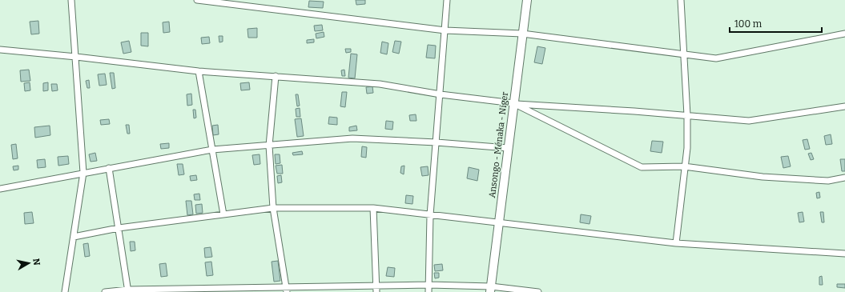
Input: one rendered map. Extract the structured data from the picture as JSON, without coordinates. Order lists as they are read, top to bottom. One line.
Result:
{"streets":{"main road":["Ansongo - Ménaka - Niger"]},"scale_bar":"100 m","north":"right"}
